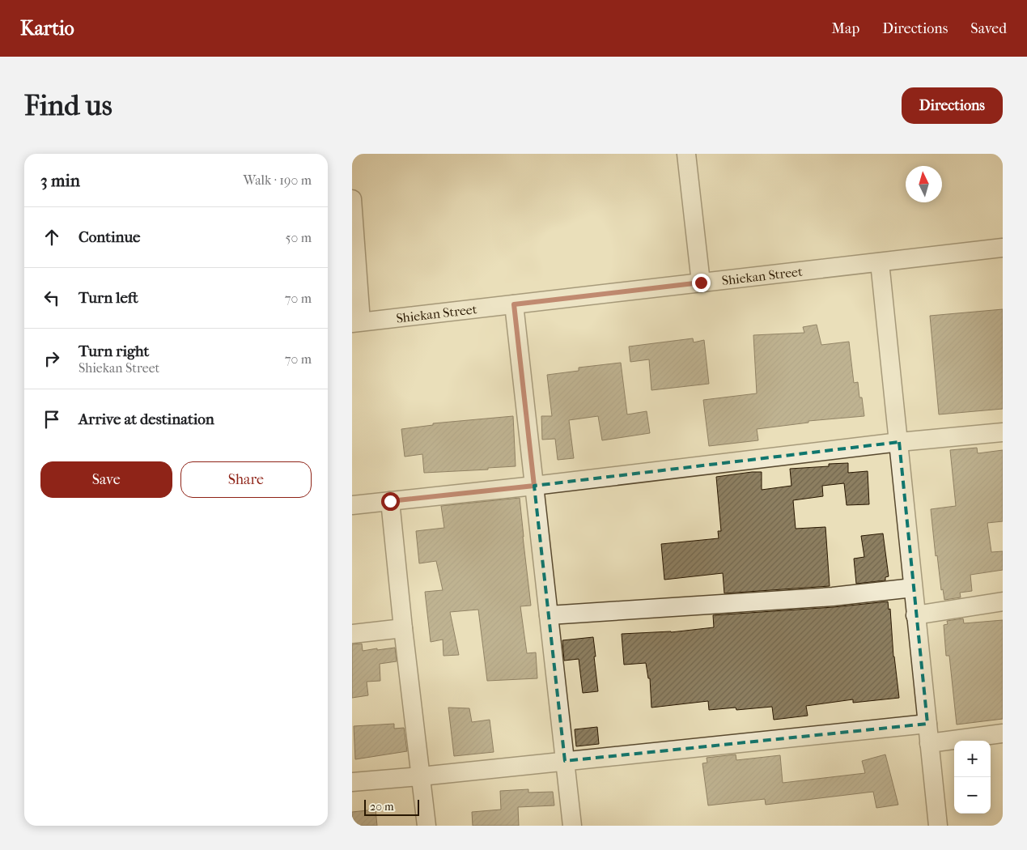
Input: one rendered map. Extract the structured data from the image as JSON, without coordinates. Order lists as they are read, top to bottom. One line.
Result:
{"streets":{"street":["Shiekan Street"]},"scale_bar":"20 m","north":"top","page":{"header":"Kartio","nav":["Map","Directions","Saved"],"buttons":["Directions",["Save","Share"]],"title":"Find us","heading":["3 min","Walk · 190 m"],"list":[["Continue","50 m"],["Turn left","70 m"],["Turn right","Shiekan Street","70 m"],"Arrive at destination"],"map_buttons":["+","−"],"scale":"20 m"}}
